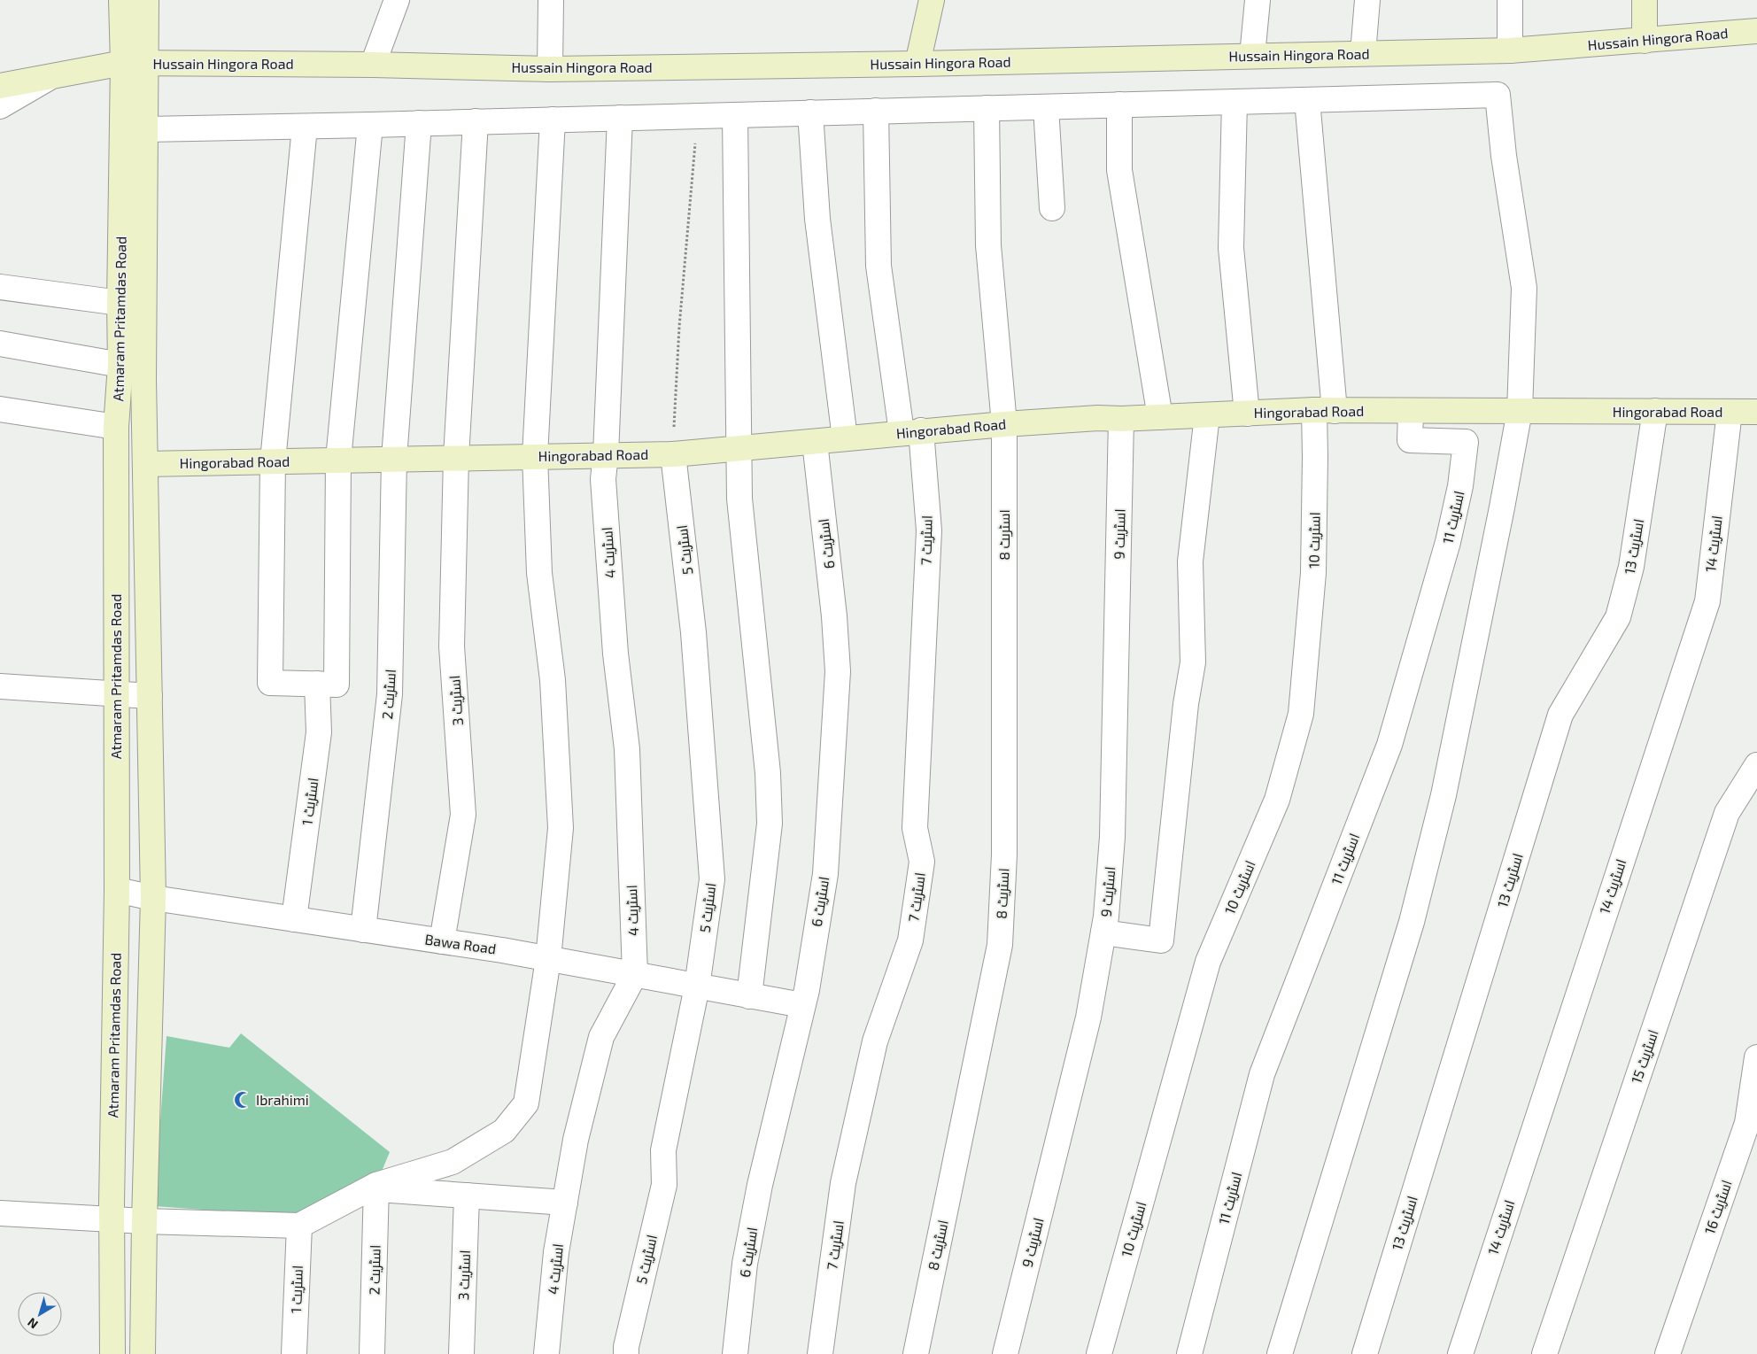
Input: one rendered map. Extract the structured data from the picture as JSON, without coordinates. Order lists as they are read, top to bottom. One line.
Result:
{"streets":{"street":["Hussain Hingora Road","Atmaram Pritamdas Road","Hingorabad Road","اسٹریٹ 11","اسٹریٹ 9","اسٹریٹ 8","اسٹریٹ 7","اسٹریٹ 10","اسٹریٹ 6","اسٹریٹ 14","اسٹریٹ 13","اسٹریٹ 5","اسٹریٹ 4","اسٹریٹ 2","اسٹریٹ 3","اسٹریٹ 1","Bawa Road","اسٹریٹ 15","اسٹریٹ 16"]},"crossings":[["Hussain Hingora Road","Atmaram Pritamdas Road"],["Atmaram Pritamdas Road","Hingorabad Road"],["Atmaram Pritamdas Road","Bawa Road"],["Hingorabad Road","اسٹریٹ 11"],["Hingorabad Road","اسٹریٹ 9"],["Hingorabad Road","اسٹریٹ 8"],["Hingorabad Road","اسٹریٹ 7"],["Hingorabad Road","اسٹریٹ 10"],["Hingorabad Road","اسٹریٹ 6"],["Hingorabad Road","اسٹریٹ 14"],["Hingorabad Road","اسٹریٹ 13"],["Hingorabad Road","اسٹریٹ 5"],["Hingorabad Road","اسٹریٹ 4"],["Hingorabad Road","اسٹریٹ 2"],["Hingorabad Road","اسٹریٹ 3"],["اسٹریٹ 6","Bawa Road"],["اسٹریٹ 5","Bawa Road"],["اسٹریٹ 4","Bawa Road"],["اسٹریٹ 2","Bawa Road"],["اسٹریٹ 3","Bawa Road"],["اسٹریٹ 1","Bawa Road"]],"places":{"mosque":["Ibrahimi"]},"north":"bottom left"}
